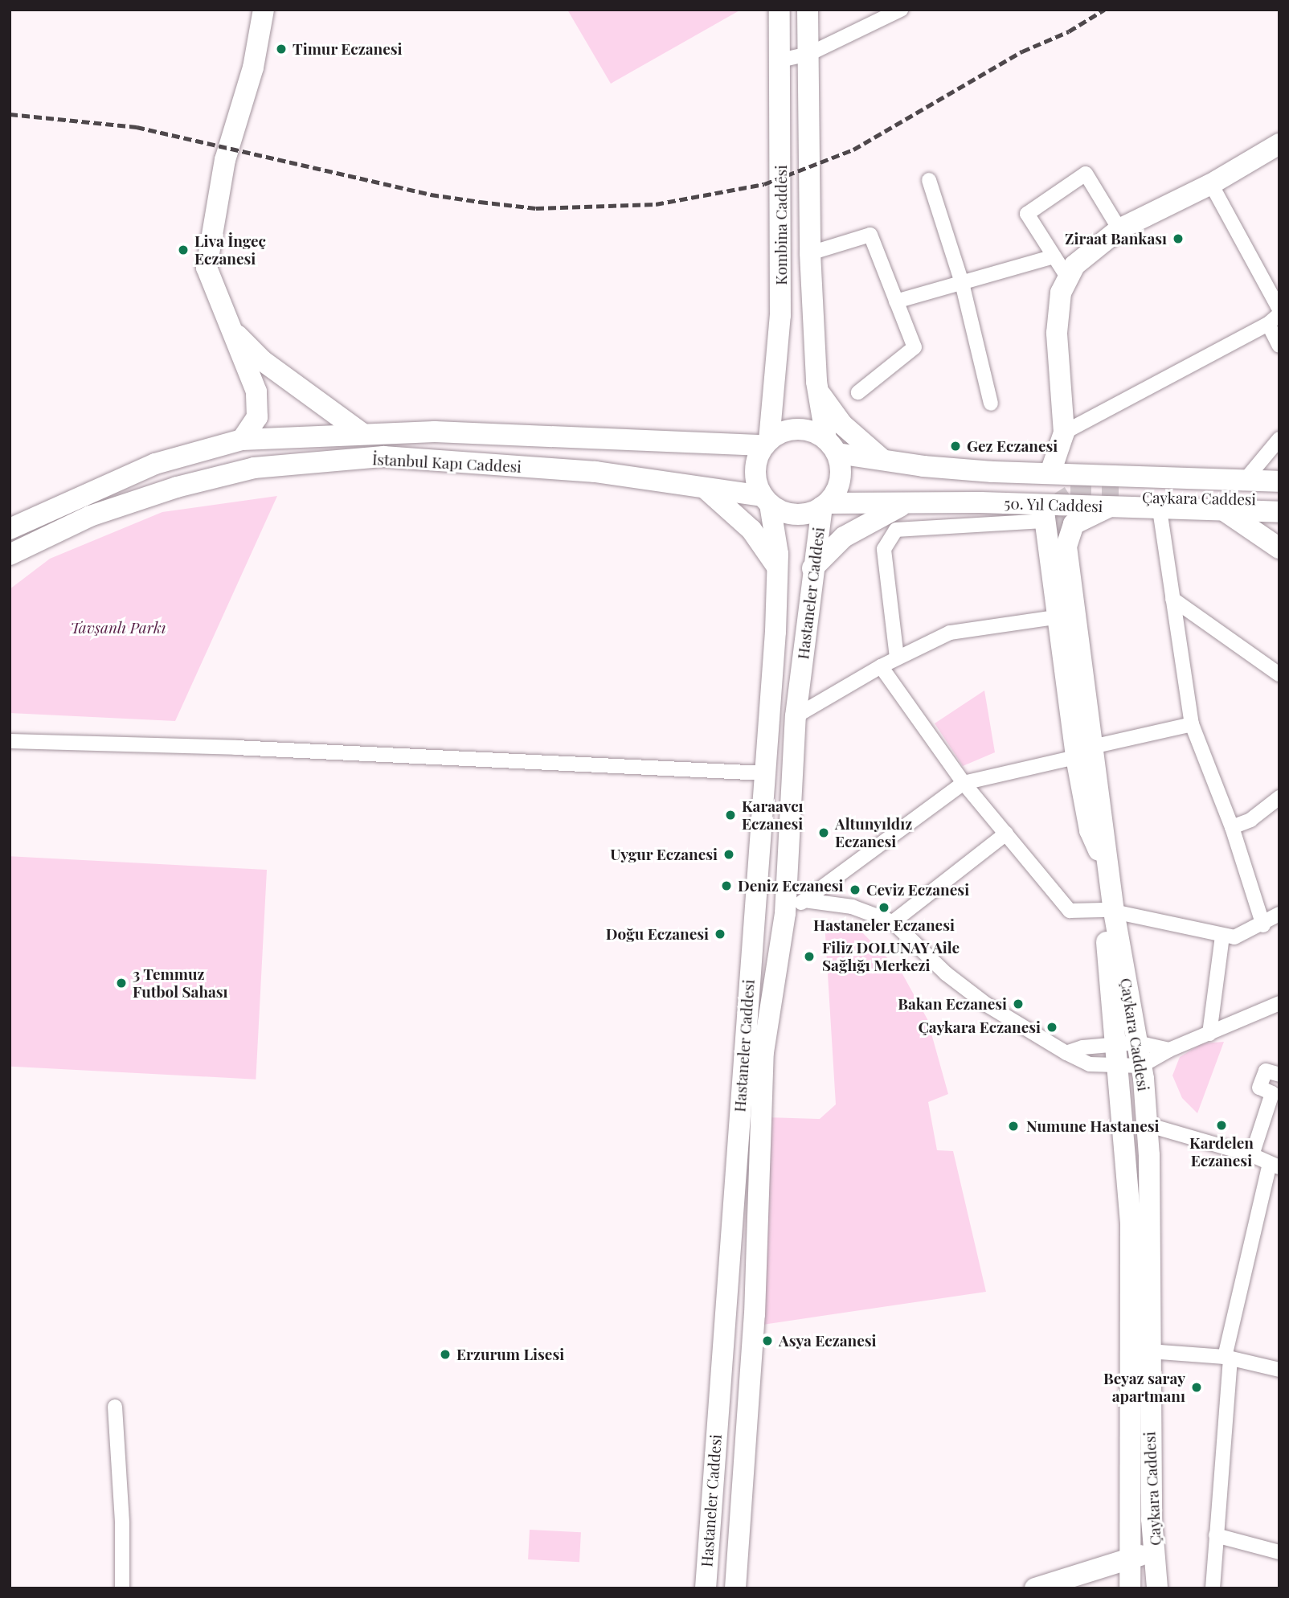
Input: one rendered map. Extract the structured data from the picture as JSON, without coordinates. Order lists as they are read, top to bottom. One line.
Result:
{"streets":{"main road":["Kombina Caddesi","İstanbul Kapı Caddesi","Çaykara Caddesi","50. Yıl Caddesi","Hastaneler Caddesi"]},"crossings":[["Kombina Caddesi","İstanbul Kapı Caddesi"],["Kombina Caddesi","50. Yıl Caddesi"],["Kombina Caddesi","Hastaneler Caddesi"],["İstanbul Kapı Caddesi","50. Yıl Caddesi"],["İstanbul Kapı Caddesi","Hastaneler Caddesi"],["Çaykara Caddesi","50. Yıl Caddesi"],["50. Yıl Caddesi","Hastaneler Caddesi"]],"parks":["Tavşanlı Parkı"],"places":["Timur Eczanesi","Ziraat Bankası","Liva İngeç Eczanesi","Gez Eczanesi","Karaavcı Eczanesi","Altunyıldız Eczanesi","Uygur Eczanesi","Deniz Eczanesi","Ceviz Eczanesi","Hastaneler Eczanesi","Doğu Eczanesi","Filiz DOLUNAY Aile Sağlığı Merkezi","3 Temmuz Futbol Sahası","Bakan Eczanesi","Çaykara Eczanesi","Kardelen Eczanesi","Numune Hastanesi","Asya Eczanesi","Erzurum Lisesi","Beyaz saray apartmanı"]}
